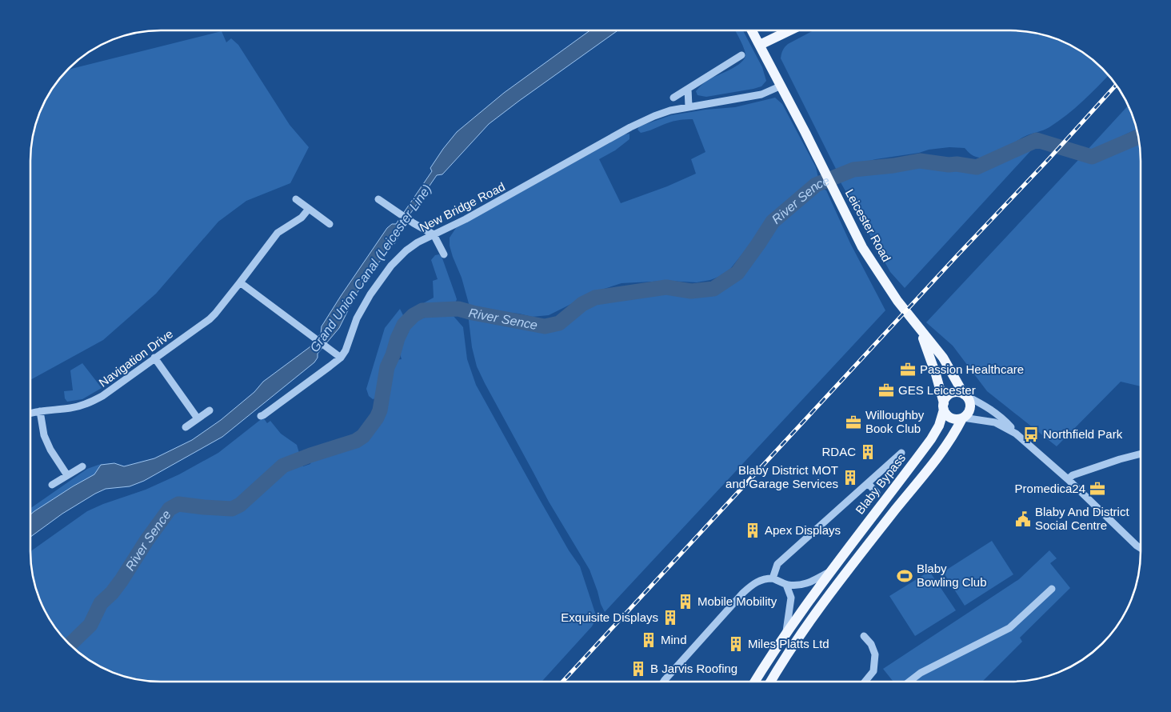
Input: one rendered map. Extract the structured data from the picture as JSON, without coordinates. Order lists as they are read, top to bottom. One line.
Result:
{"streets":{"main road":["Leicester Road","Blaby Bypass"],"street":["New Bridge Road","Navigation Drive"]},"crossings":[["New Bridge Road","Leicester Road"],["Leicester Road","Blaby Bypass"]],"water":["River Sence","Grand Union Canal (Leicester Line)"],"places":{"office":["Passion Healthcare","GES Leicester","Willoughby Book Club","Promedica24"],"bus stop":["Northfield Park"],"building":["RDAC","Blaby District MOT and Garage Services","Apex Displays","Mobile Mobility","Exquisite Displays","Mind","Miles Platts Ltd","B Jarvis Roofing"],"public building":["Blaby And District Social Centre"],"sports":["Blaby Bowling Club"]}}
